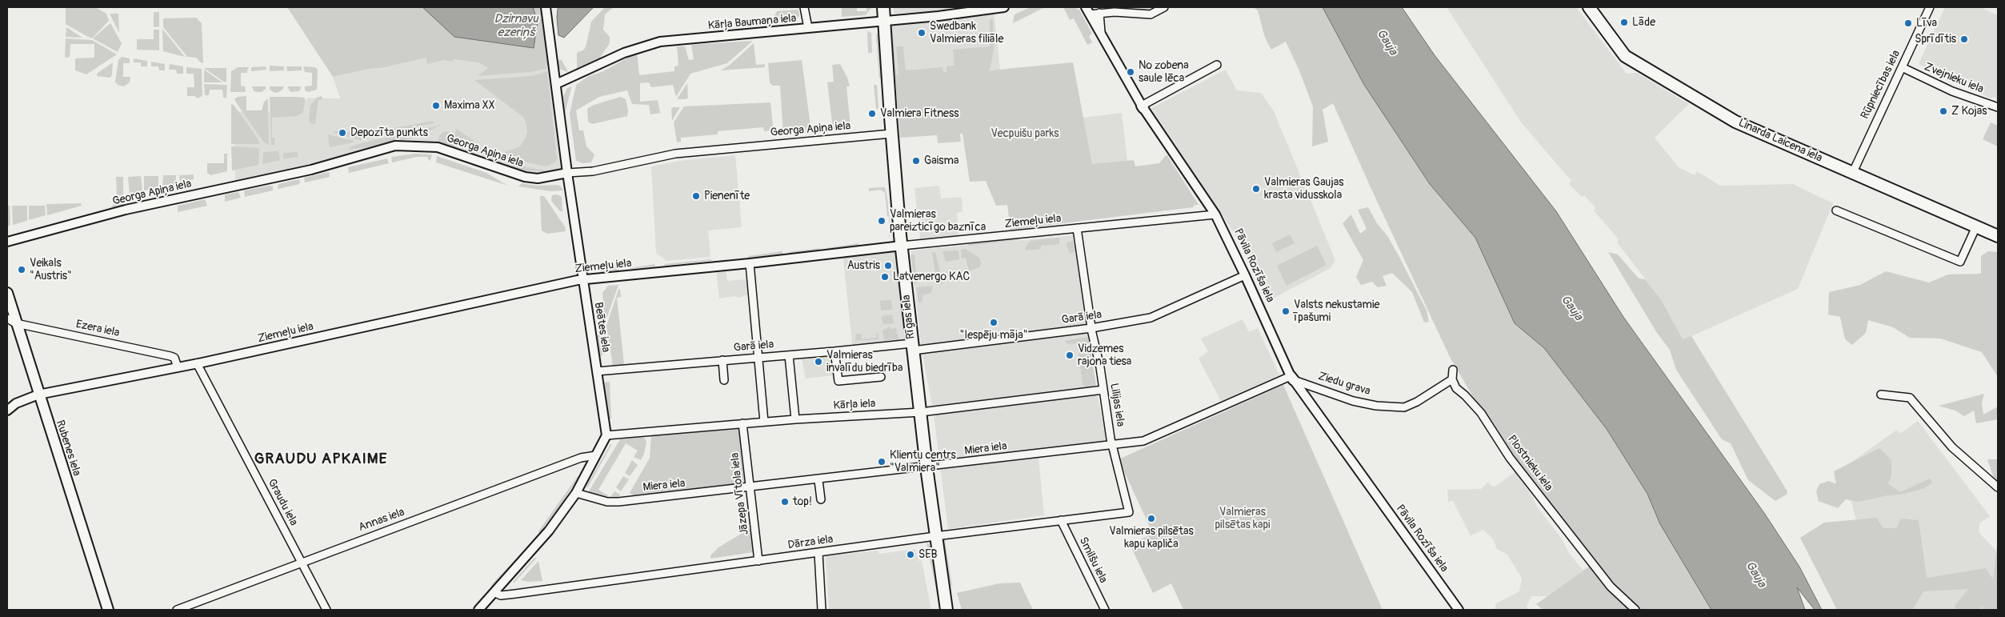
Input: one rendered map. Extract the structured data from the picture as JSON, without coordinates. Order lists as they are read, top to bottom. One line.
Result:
{"streets":{"main road":["Linarda Laicena iela","Rīgas iela","Rubenes iela"],"street":["Kārļa Baumaņa iela","Zvejnieku iela","Rūpniecības iela","Georga Apiņa iela","Ziemeļu iela","Pāvila Rozīša iela","Garā iela","Beātes iela","Ezera iela","Ziedu grava","Kārļa iela","Lilijas iela","Miera iela","Plostnieku iela","Jāzepa Vītola iela","Graudu iela","Annas iela","Dārza iela","Smilšu iela"]},"crossings":[["Kārļa Baumaņa iela","Rīgas iela"],["Kārļa Baumaņa iela","Beātes iela"],["Zvejnieku iela","Rūpniecības iela"],["Rūpniecības iela","Linarda Laicena iela"],["Georga Apiņa iela","Rīgas iela"],["Georga Apiņa iela","Beātes iela"],["Ziemeļu iela","Pāvila Rozīša iela"],["Ziemeļu iela","Rīgas iela"],["Ziemeļu iela","Beātes iela"],["Ziemeļu iela","Ezera iela"],["Ziemeļu iela","Lilijas iela"],["Ziemeļu iela","Rubenes iela"],["Ziemeļu iela","Graudu iela"],["Pāvila Rozīša iela","Garā iela"],["Pāvila Rozīša iela","Ziedu grava"],["Pāvila Rozīša iela","Miera iela"],["Rīgas iela","Garā iela"],["Rīgas iela","Kārļa iela"],["Rīgas iela","Miera iela"],["Rīgas iela","Dārza iela"],["Garā iela","Beātes iela"],["Garā iela","Lilijas iela"],["Beātes iela","Kārļa iela"],["Ezera iela","Rubenes iela"],["Ziedu grava","Miera iela"],["Ziedu grava","Plostnieku iela"],["Kārļa iela","Lilijas iela"],["Kārļa iela","Jāzepa Vītola iela"],["Lilijas iela","Miera iela"],["Lilijas iela","Dārza iela"],["Miera iela","Jāzepa Vītola iela"],["Jāzepa Vītola iela","Dārza iela"],["Graudu iela","Annas iela"],["Dārza iela","Smilšu iela"]],"districts":["GRAUDU APKAIME"],"water":["Dzirnavu ezeriņš","Gauja"],"parks":["Vecpuišu parks","Valmieras pilsētas kapi"],"places":["Lāde","Līva","Swedbank Valmieras filiāle","Sprīdītis","No zobena saule lēca","Maxima XX","Z Kojas","Valmiera Fitness","Depozīta punkts","Gaisma","Valmieras Gaujas krasta vidusskola","Pienenīte","Valmieras pareizticīgo baznīca","Austris","Veikals \"Austris\"","Latvenergo KAC","Valsts nekustamie īpašumi","\"Iespēju māja\"","Vidzemes rajona tiesa","Valmieras invalīdu biedrība","Klientu centrs \"Valmiera\"","top!","Valmieras pilsētas kapu kapliča","SEB"]}
